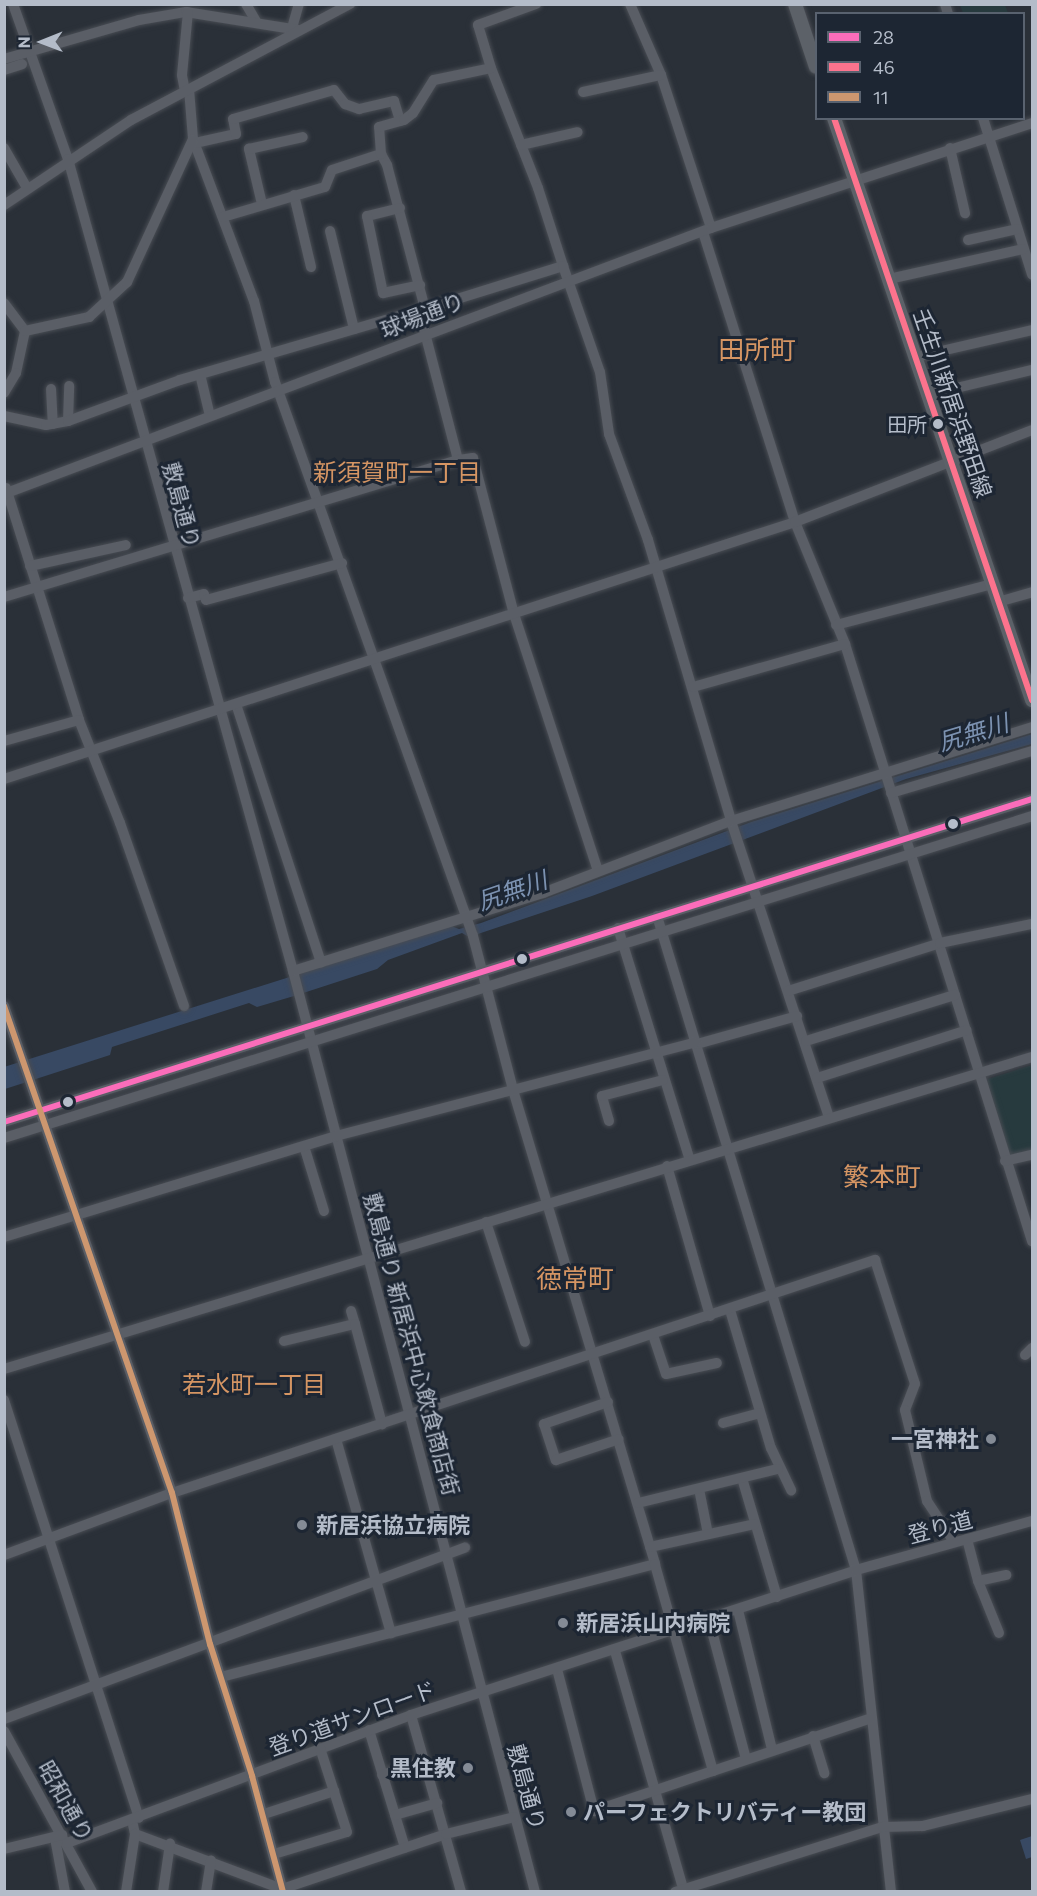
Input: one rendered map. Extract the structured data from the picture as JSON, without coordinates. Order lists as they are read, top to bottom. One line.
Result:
{"streets":{"main road":["壬生川新居浜野田線"],"street":["球場通り","敷島通り","敷島通り 新居浜中心飲食商店街","登り道","登り道サンロード","昭和通り"]},"crossings":[["球場通り","壬生川新居浜野田線"],["球場通り","敷島通り"],["敷島通り","敷島通り 新居浜中心飲食商店街"],["敷島通り","登り道サンロード"],["敷島通り 新居浜中心飲食商店街","登り道サンロード"],["登り道","登り道サンロード"],["登り道サンロード","昭和通り"]],"districts":["田所町","新須賀町一丁目","繁本町","徳常町","若水町一丁目"],"water":["尻無川"],"places":["田所","一宮神社","新居浜協立病院","新居浜山内病院","黒住教","パーフェクトリバティー教団"],"lines":["transit line 46","transit line 28","transit line 11"],"legend":["28","46","11"],"north":"left"}
